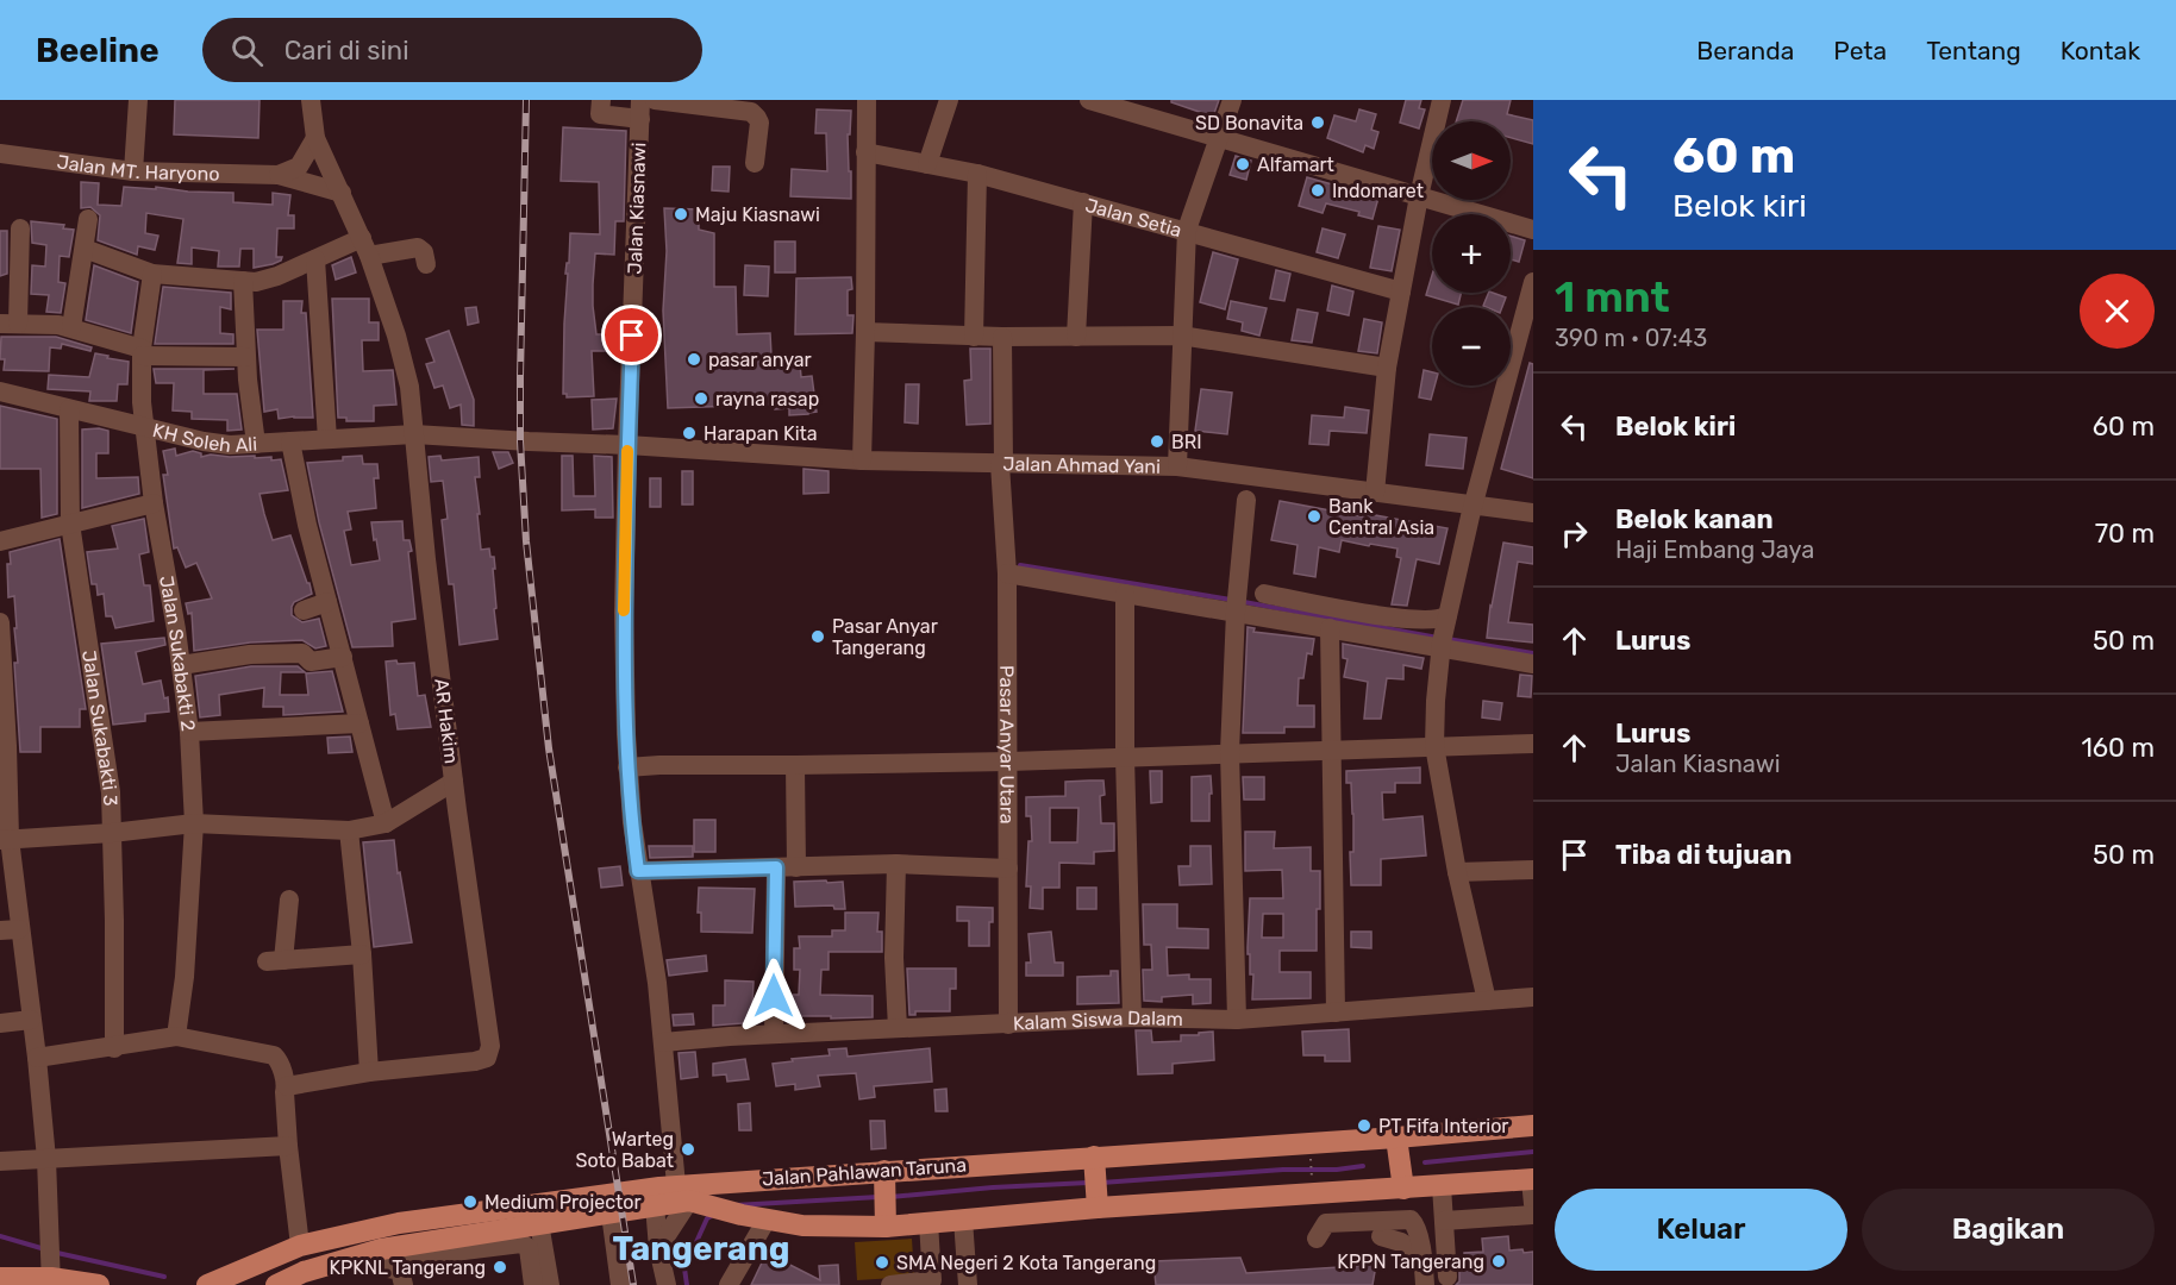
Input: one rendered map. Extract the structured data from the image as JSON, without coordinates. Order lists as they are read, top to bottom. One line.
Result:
{"streets":{"main road":["Jalan Pahlawan Taruna"],"street":["Jalan MT. Haryono","Jalan Kiasnawi","Jalan Setia","KH Soleh Ali","Jalan Ahmad Yani","Jalan Sukabakti 2","AR Hakim","Jalan Sukabakti 3","Pasar Anyar Utara","Kalam Siswa Dalam"]},"crossings":[["Jalan MT. Haryono","AR Hakim"],["Jalan Kiasnawi","KH Soleh Ali"],["Jalan Kiasnawi","Jalan Ahmad Yani"],["Jalan Kiasnawi","Kalam Siswa Dalam"],["Jalan Kiasnawi","Jalan Pahlawan Taruna"],["KH Soleh Ali","Jalan Ahmad Yani"],["KH Soleh Ali","Jalan Sukabakti 2"],["KH Soleh Ali","AR Hakim"],["KH Soleh Ali","Jalan Sukabakti 3"],["Jalan Ahmad Yani","Pasar Anyar Utara"],["Pasar Anyar Utara","Kalam Siswa Dalam"]],"districts":["Tangerang"],"places":["SD Bonavita","Alfamart","Indomaret","Maju Kiasnawi","pasar anyar","rayna rasap","Harapan Kita","BRI","Bank Central Asia","Pasar Anyar Tangerang","PT Fifa Interior","Warteg Soto Babat","Medium Projector","KPPN Tangerang","SMA Negeri 2 Kota Tangerang","KPKNL Tangerang"],"north":"right","page":{"header":"Beeline","search":"Cari di sini","nav":["Beranda","Peta","Tentang","Kontak"],"turn":["60 m","Belok kiri"],"map_buttons":["+","−"],"heading":["1 mnt","390 m · 07:43"],"list":[{"name":"Belok kiri","value":"60 m"},{"name":"Belok kanan","note":"Haji Embang Jaya","value":"70 m"},{"name":"Lurus","value":"50 m"},{"name":"Lurus","note":"Jalan Kiasnawi","value":"160 m"},{"name":"Tiba di tujuan","value":"50 m"}],"buttons":["Keluar","Bagikan"]}}
